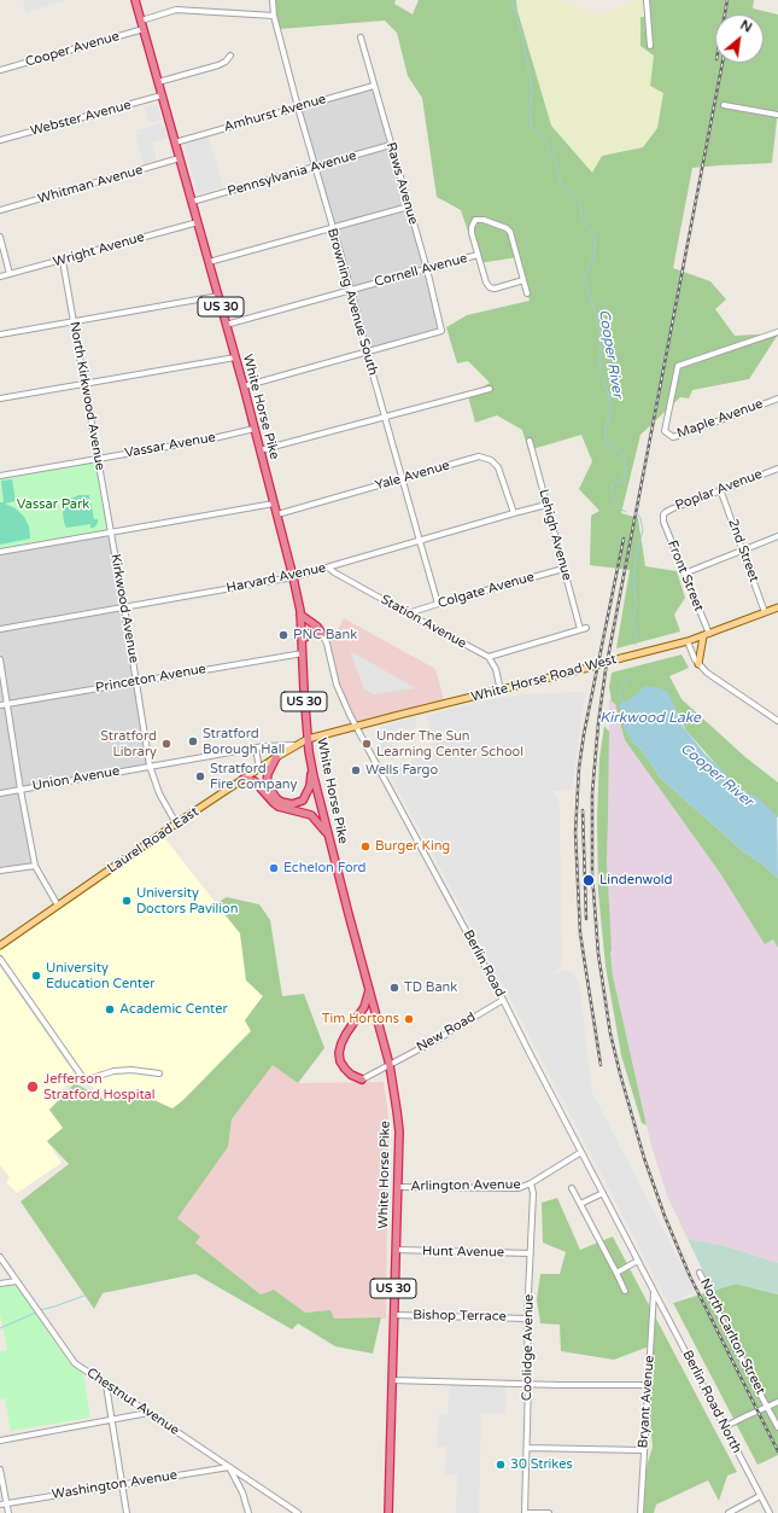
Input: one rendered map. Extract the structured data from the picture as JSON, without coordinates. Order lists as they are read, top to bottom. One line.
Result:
{"streets":{"highway":["US 30","White Horse Pike"],"main road":["White Horse Road West","Laurel Road East"],"street":["Cooper Avenue","Amhurst Avenue","Webster Avenue","Pennsylvania Avenue","Raws Avenue","Whitman Avenue","Wright Avenue","Cornell Avenue","Browning Avenue South","North Kirkwood Avenue","Maple Avenue","Vassar Avenue","Yale Avenue","Poplar Avenue","Lehigh Avenue","2nd Street","Front Street","Harvard Avenue","Colgate Avenue","Kirkwood Avenue","Station Avenue","Princeton Avenue","Union Avenue","Berlin Road","New Road","Arlington Avenue","Hunt Avenue","Bishop Terrace","North Carlton Street","Coolidge Avenue","Chestnut Avenue","Bryant Avenue","Berlin Road North","Washington Avenue"]},"crossings":[["Cooper Avenue","White Horse Pike"],["Amhurst Avenue","Raws Avenue"],["Amhurst Avenue","Browning Avenue South"],["Amhurst Avenue","White Horse Pike"],["Webster Avenue","White Horse Pike"],["Pennsylvania Avenue","Raws Avenue"],["Pennsylvania Avenue","Browning Avenue South"],["Pennsylvania Avenue","White Horse Pike"],["Raws Avenue","Cornell Avenue"],["Raws Avenue","Browning Avenue South"],["Whitman Avenue","White Horse Pike"],["Wright Avenue","North Kirkwood Avenue"],["Wright Avenue","White Horse Pike"],["Cornell Avenue","Browning Avenue South"],["Cornell Avenue","White Horse Pike"],["Browning Avenue South","Yale Avenue"],["Browning Avenue South","Harvard Avenue"],["Browning Avenue South","Colgate Avenue"],["North Kirkwood Avenue","Vassar Avenue"],["North Kirkwood Avenue","Kirkwood Avenue"],["White Horse Pike","Vassar Avenue"],["White Horse Pike","Yale Avenue"],["White Horse Pike","Harvard Avenue"],["White Horse Pike","Princeton Avenue"],["White Horse Pike","White Horse Road West"],["White Horse Pike","Laurel Road East"],["White Horse Pike","New Road"],["White Horse Pike","Arlington Avenue"],["White Horse Pike","Hunt Avenue"],["White Horse Pike","Bishop Terrace"],["Yale Avenue","Harvard Avenue"],["Poplar Avenue","2nd Street"],["Poplar Avenue","Front Street"],["Lehigh Avenue","Harvard Avenue"],["Lehigh Avenue","Colgate Avenue"],["2nd Street","White Horse Road West"],["Front Street","White Horse Road West"],["Harvard Avenue","Kirkwood Avenue"],["Harvard Avenue","Station Avenue"],["Colgate Avenue","Station Avenue"],["Kirkwood Avenue","Princeton Avenue"],["Kirkwood Avenue","Union Avenue"],["Kirkwood Avenue","Laurel Road East"],["White Horse Road West","Laurel Road East"],["White Horse Road West","Berlin Road"],["Union Avenue","Laurel Road East"],["Berlin Road","New Road"],["Berlin Road","Arlington Avenue"],["Berlin Road","Bryant Avenue"],["Berlin Road","Berlin Road North"],["Arlington Avenue","Coolidge Avenue"],["Hunt Avenue","Coolidge Avenue"],["Bishop Terrace","Coolidge Avenue"],["Chestnut Avenue","Washington Avenue"],["Bryant Avenue","Berlin Road North"]],"water":["Cooper River","Kirkwood Lake"],"parks":["Vassar Park"],"places":["PNC Bank","Stratford Borough Hall","Stratford Library","Under The Sun Learning Center School","Wells Fargo","Stratford Fire Company","Burger King","Echelon Ford","Lindenwold","University Doctors Pavilion","University Education Center","TD Bank","Academic Center","Tim Hortons","Jefferson Stratford Hospital","30 Strikes"],"north":"top right"}
